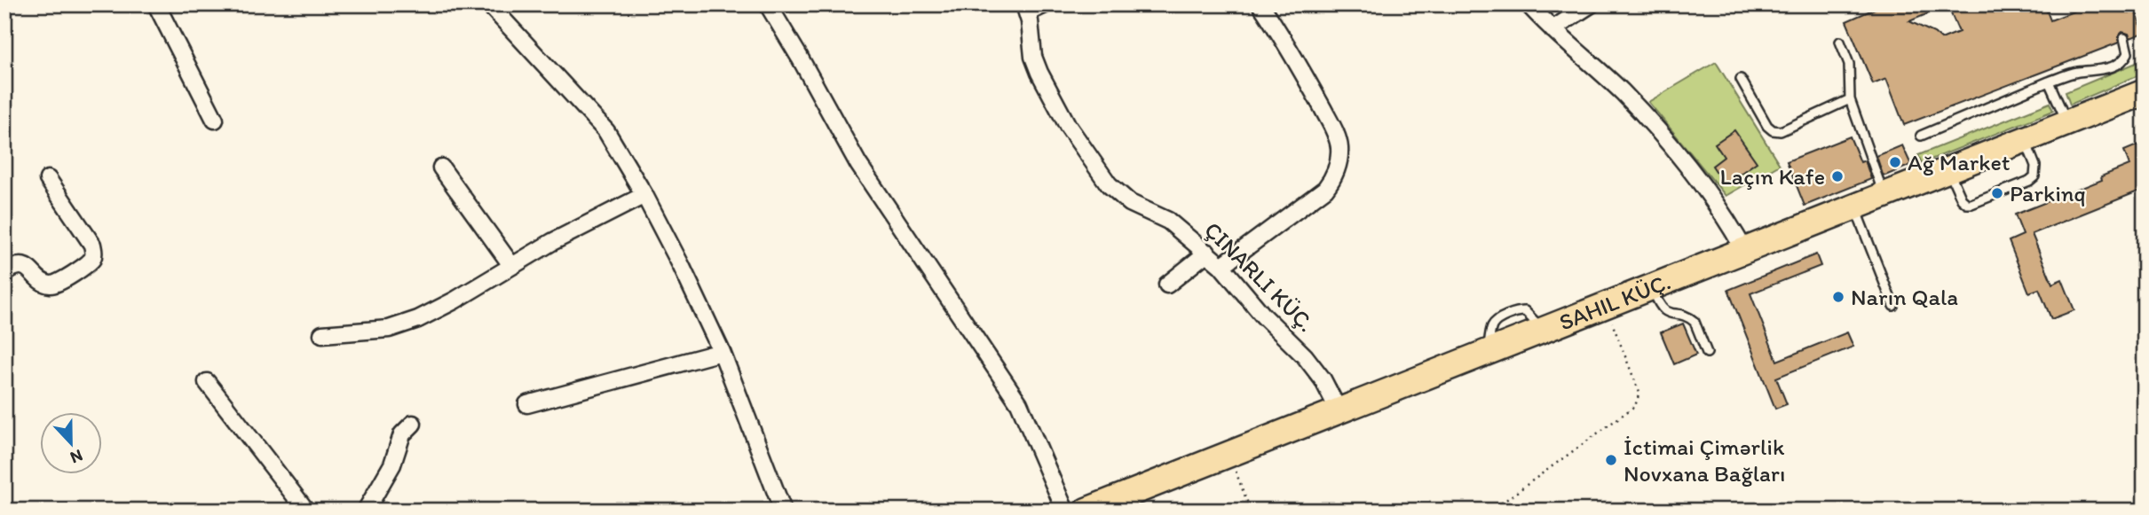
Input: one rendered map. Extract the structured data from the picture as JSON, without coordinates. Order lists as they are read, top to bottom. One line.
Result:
{"streets":{"main road":["SAHIL KÜÇ."]},"places":["Ağ Market","Laçın Kafe","Parkinq","Narın Qala","İctimai Çimərlik Novxana Bağları"],"north":"bottom"}
